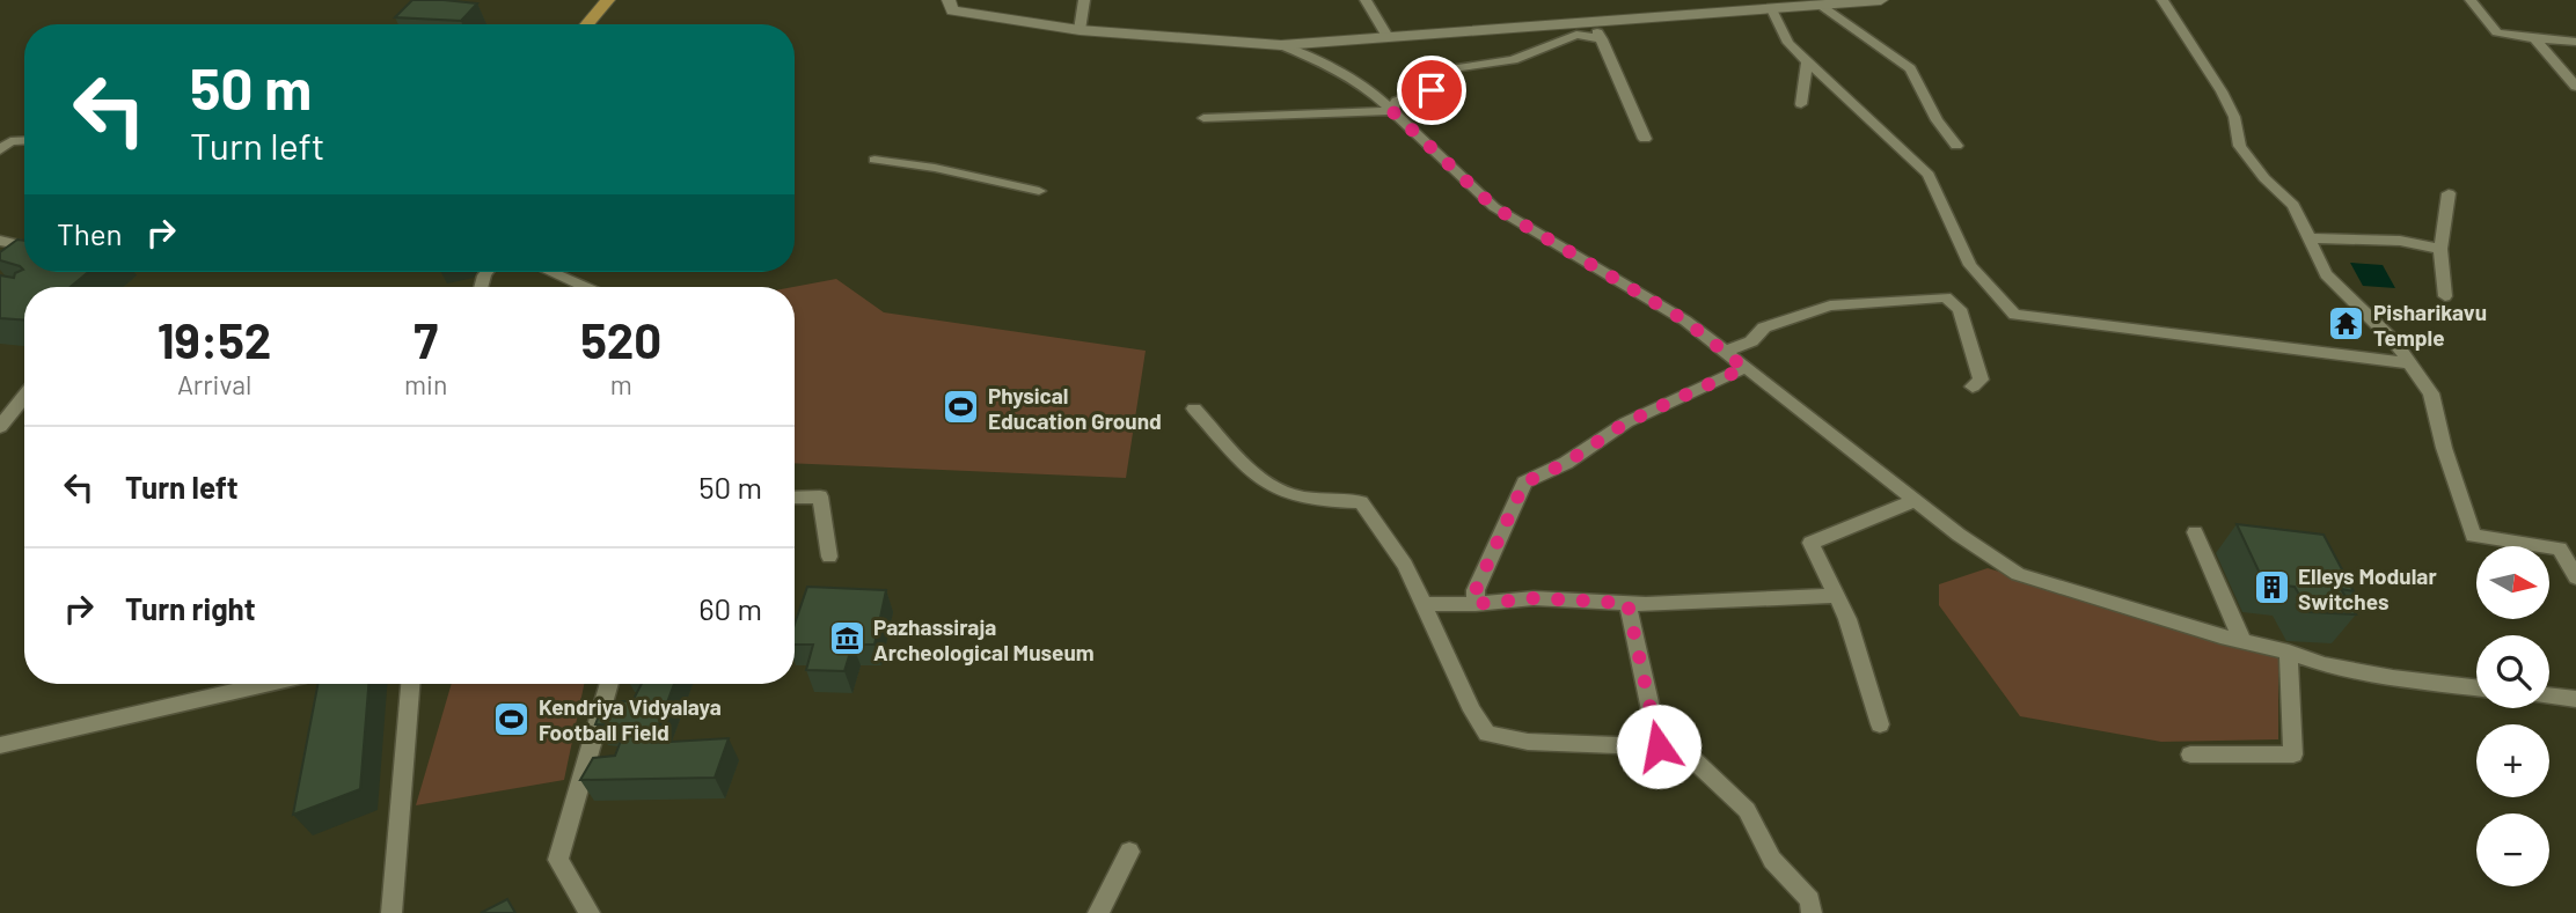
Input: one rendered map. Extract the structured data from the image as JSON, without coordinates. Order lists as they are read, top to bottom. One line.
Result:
{"places":{"temple":["Pisharikavu Temple"],"sports":["Physical Education Ground","Kendriya Vidyalaya Football Field"],"building":["Elleys Modular Switches"],"museum":["Pazhassiraja Archeological Museum"]},"north":"right","page":{"turn":["50 m","Turn left"],"then":"Then","eta":["19:52","Arrival","7","min","520","m"],"list":[{"name":"Turn left","value":"50 m"},{"name":"Turn right","value":"60 m"}],"map_buttons":["+","−"]}}
